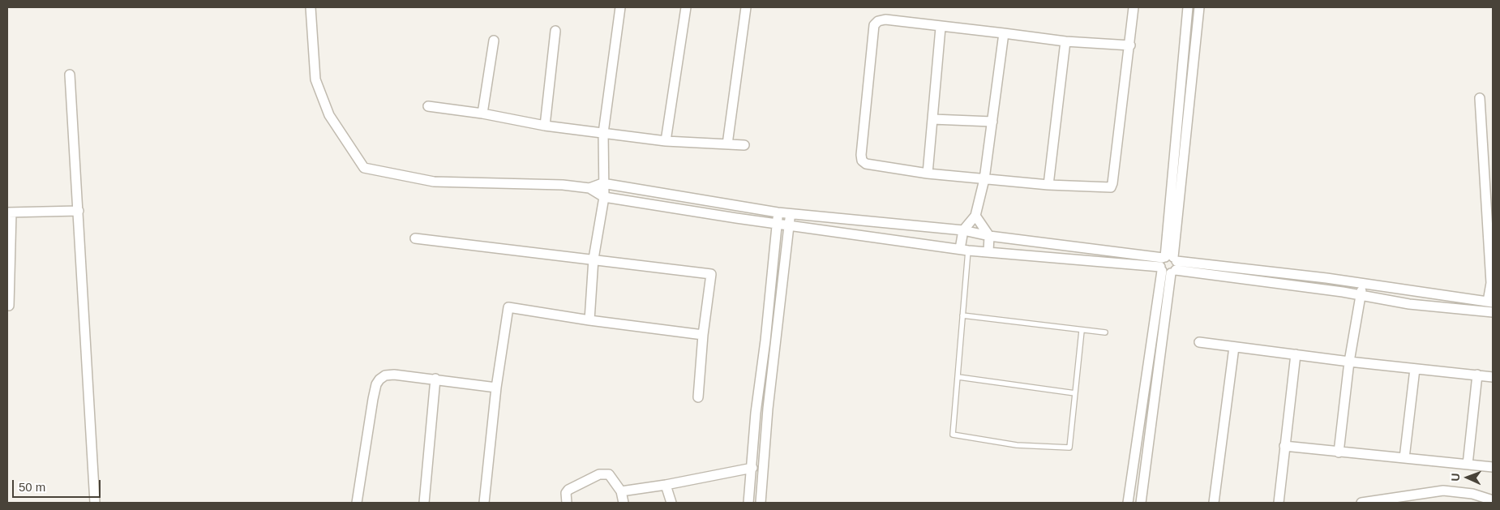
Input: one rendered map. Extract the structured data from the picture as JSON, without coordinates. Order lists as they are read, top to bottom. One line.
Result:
{"scale_bar":"50 m","north":"left"}
